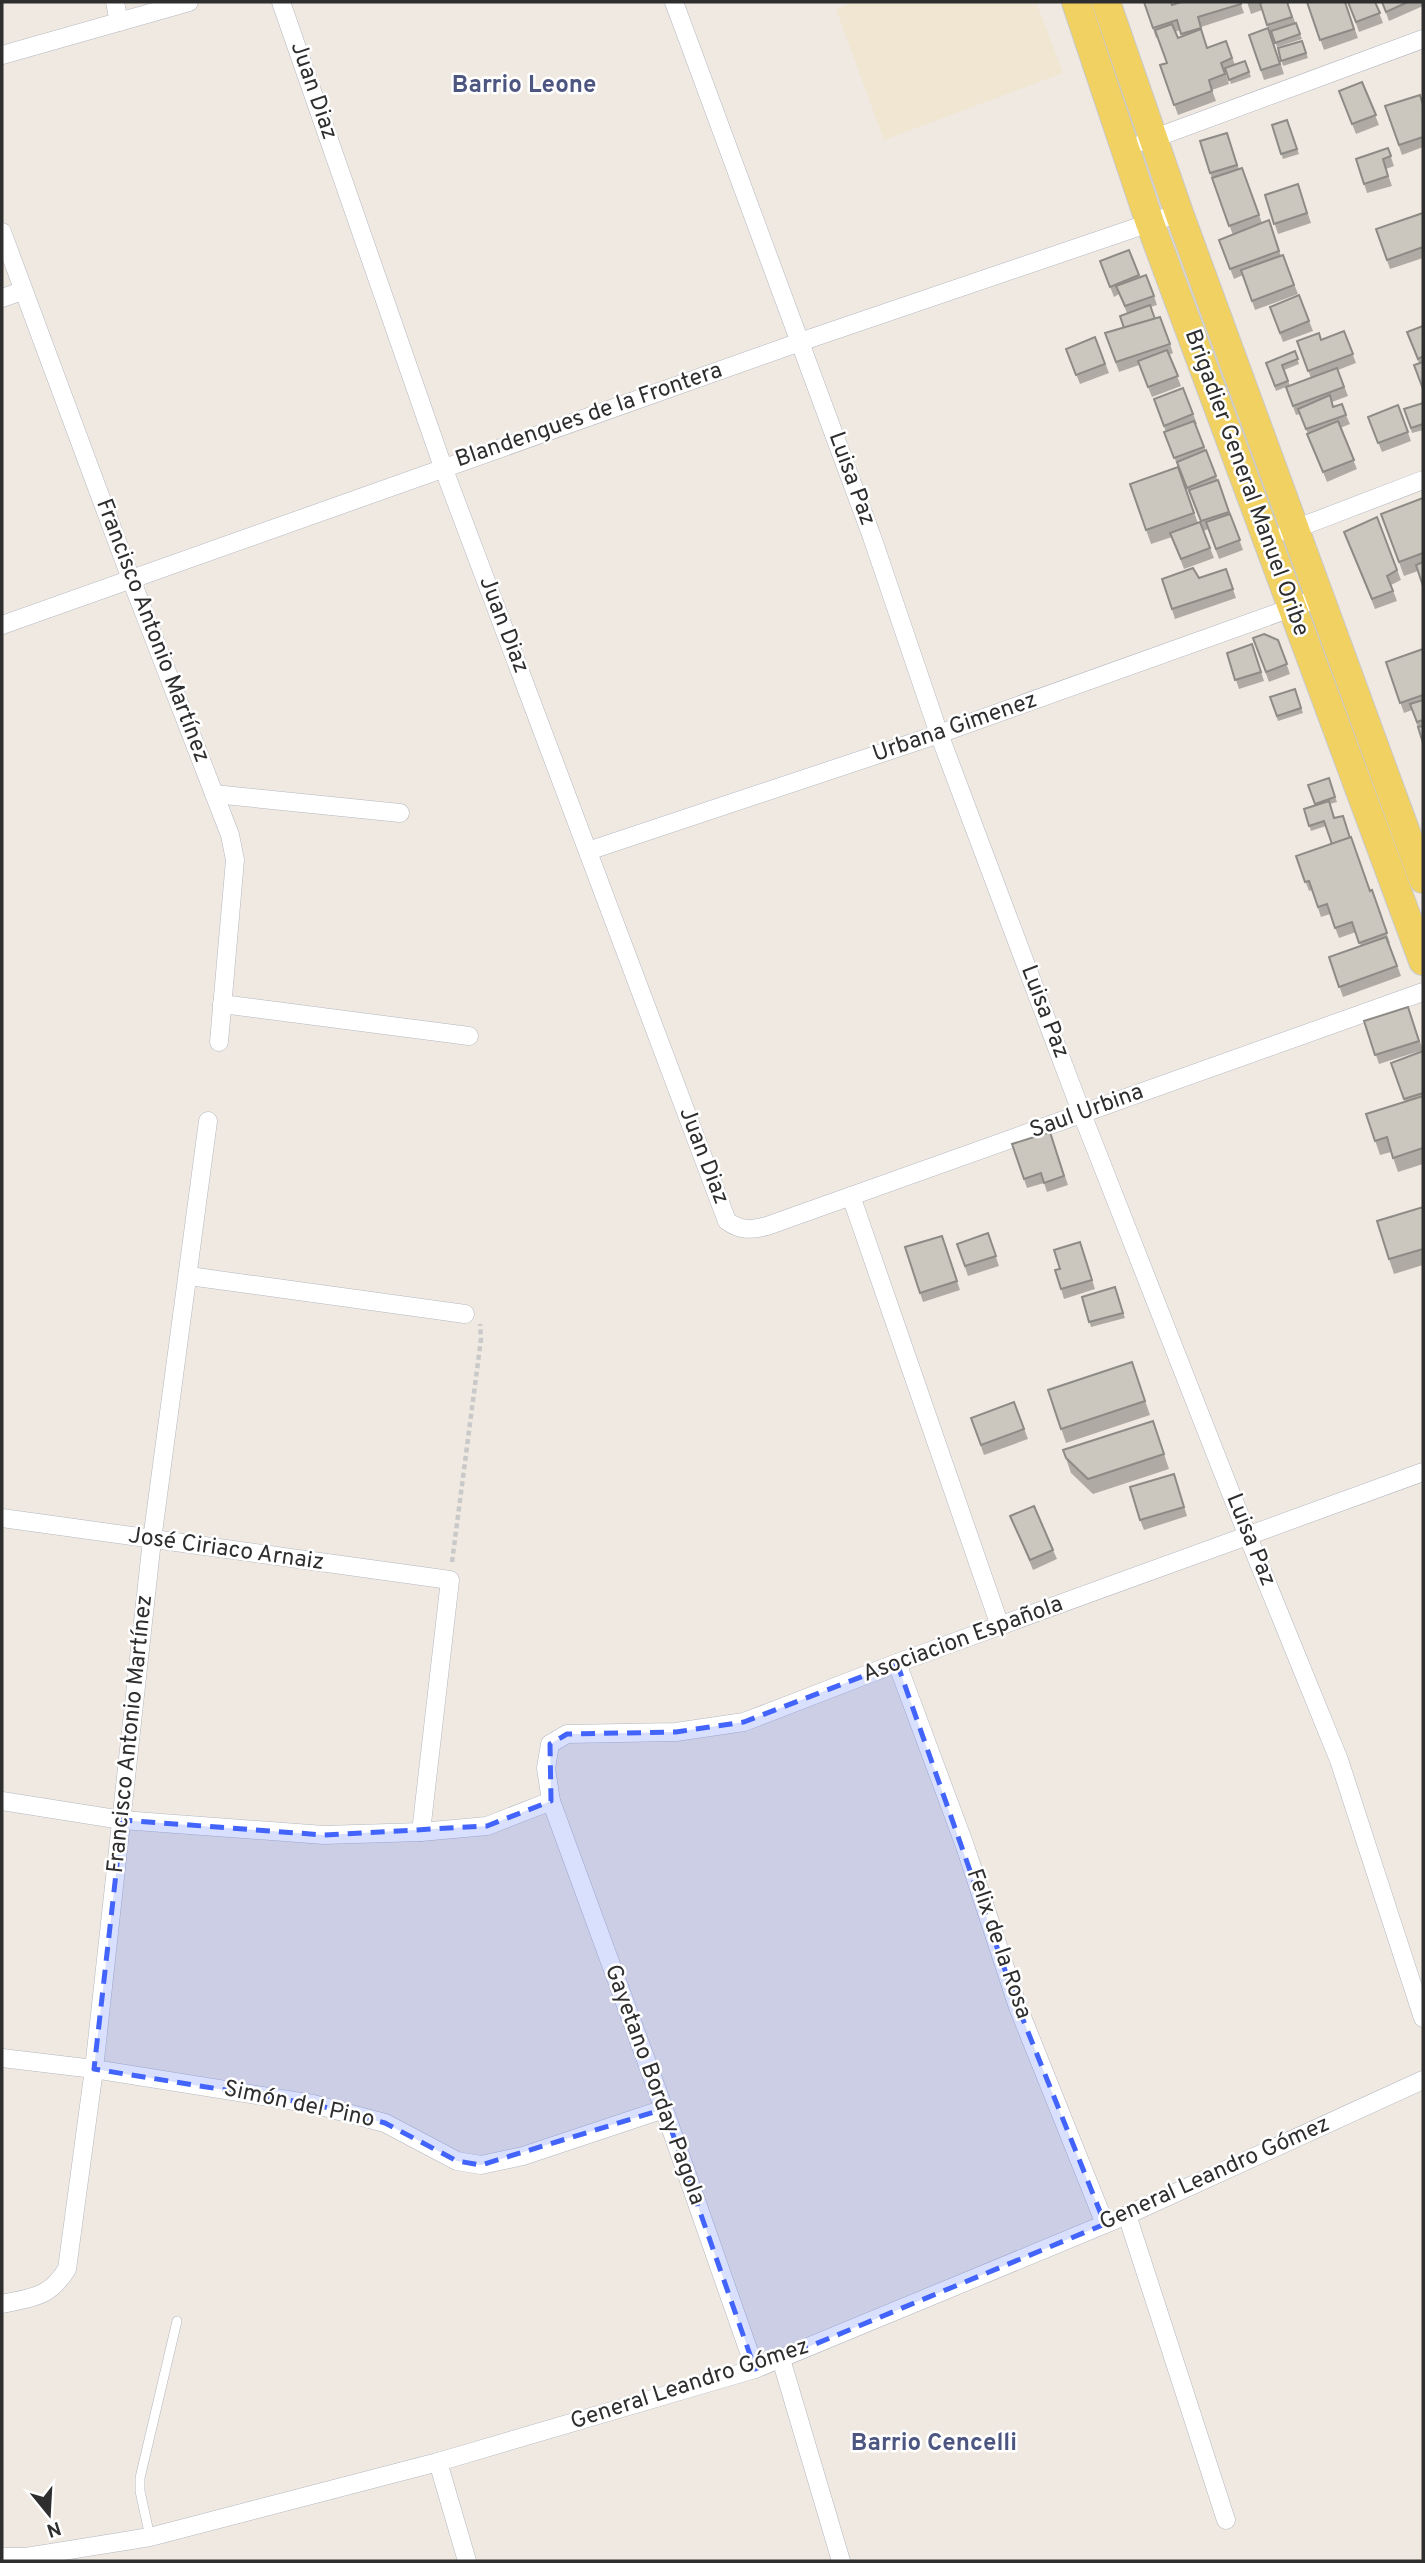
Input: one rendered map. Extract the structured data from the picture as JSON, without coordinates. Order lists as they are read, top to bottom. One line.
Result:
{"streets":{"main road":["Brigadier General Manuel Oribe"],"street":["Juan Diaz","Blandengues de la Frontera","Luisa Paz","Francisco Antonio Martínez","Urbana Gimenez","Saul Urbina","José Ciriaco Arnaiz","Asociacion Española","Felix de la Rosa","Gayetano Borday Pagola","Simón del Pino","General Leandro Gómez"]},"crossings":[["Juan Diaz","Blandengues de la Frontera"],["Juan Diaz","Urbana Gimenez"],["Juan Diaz","Saul Urbina"],["Blandengues de la Frontera","Luisa Paz"],["Blandengues de la Frontera","Brigadier General Manuel Oribe"],["Blandengues de la Frontera","Francisco Antonio Martínez"],["Luisa Paz","Urbana Gimenez"],["Luisa Paz","Saul Urbina"],["Luisa Paz","Asociacion Española"],["Brigadier General Manuel Oribe","Urbana Gimenez"],["Francisco Antonio Martínez","José Ciriaco Arnaiz"],["Francisco Antonio Martínez","Simón del Pino"],["Asociacion Española","Felix de la Rosa"],["Asociacion Española","Gayetano Borday Pagola"],["Felix de la Rosa","General Leandro Gómez"],["Gayetano Borday Pagola","Simón del Pino"],["Gayetano Borday Pagola","General Leandro Gómez"]],"districts":["Barrio Leone","Barrio Cencelli"],"north":"bottom"}
